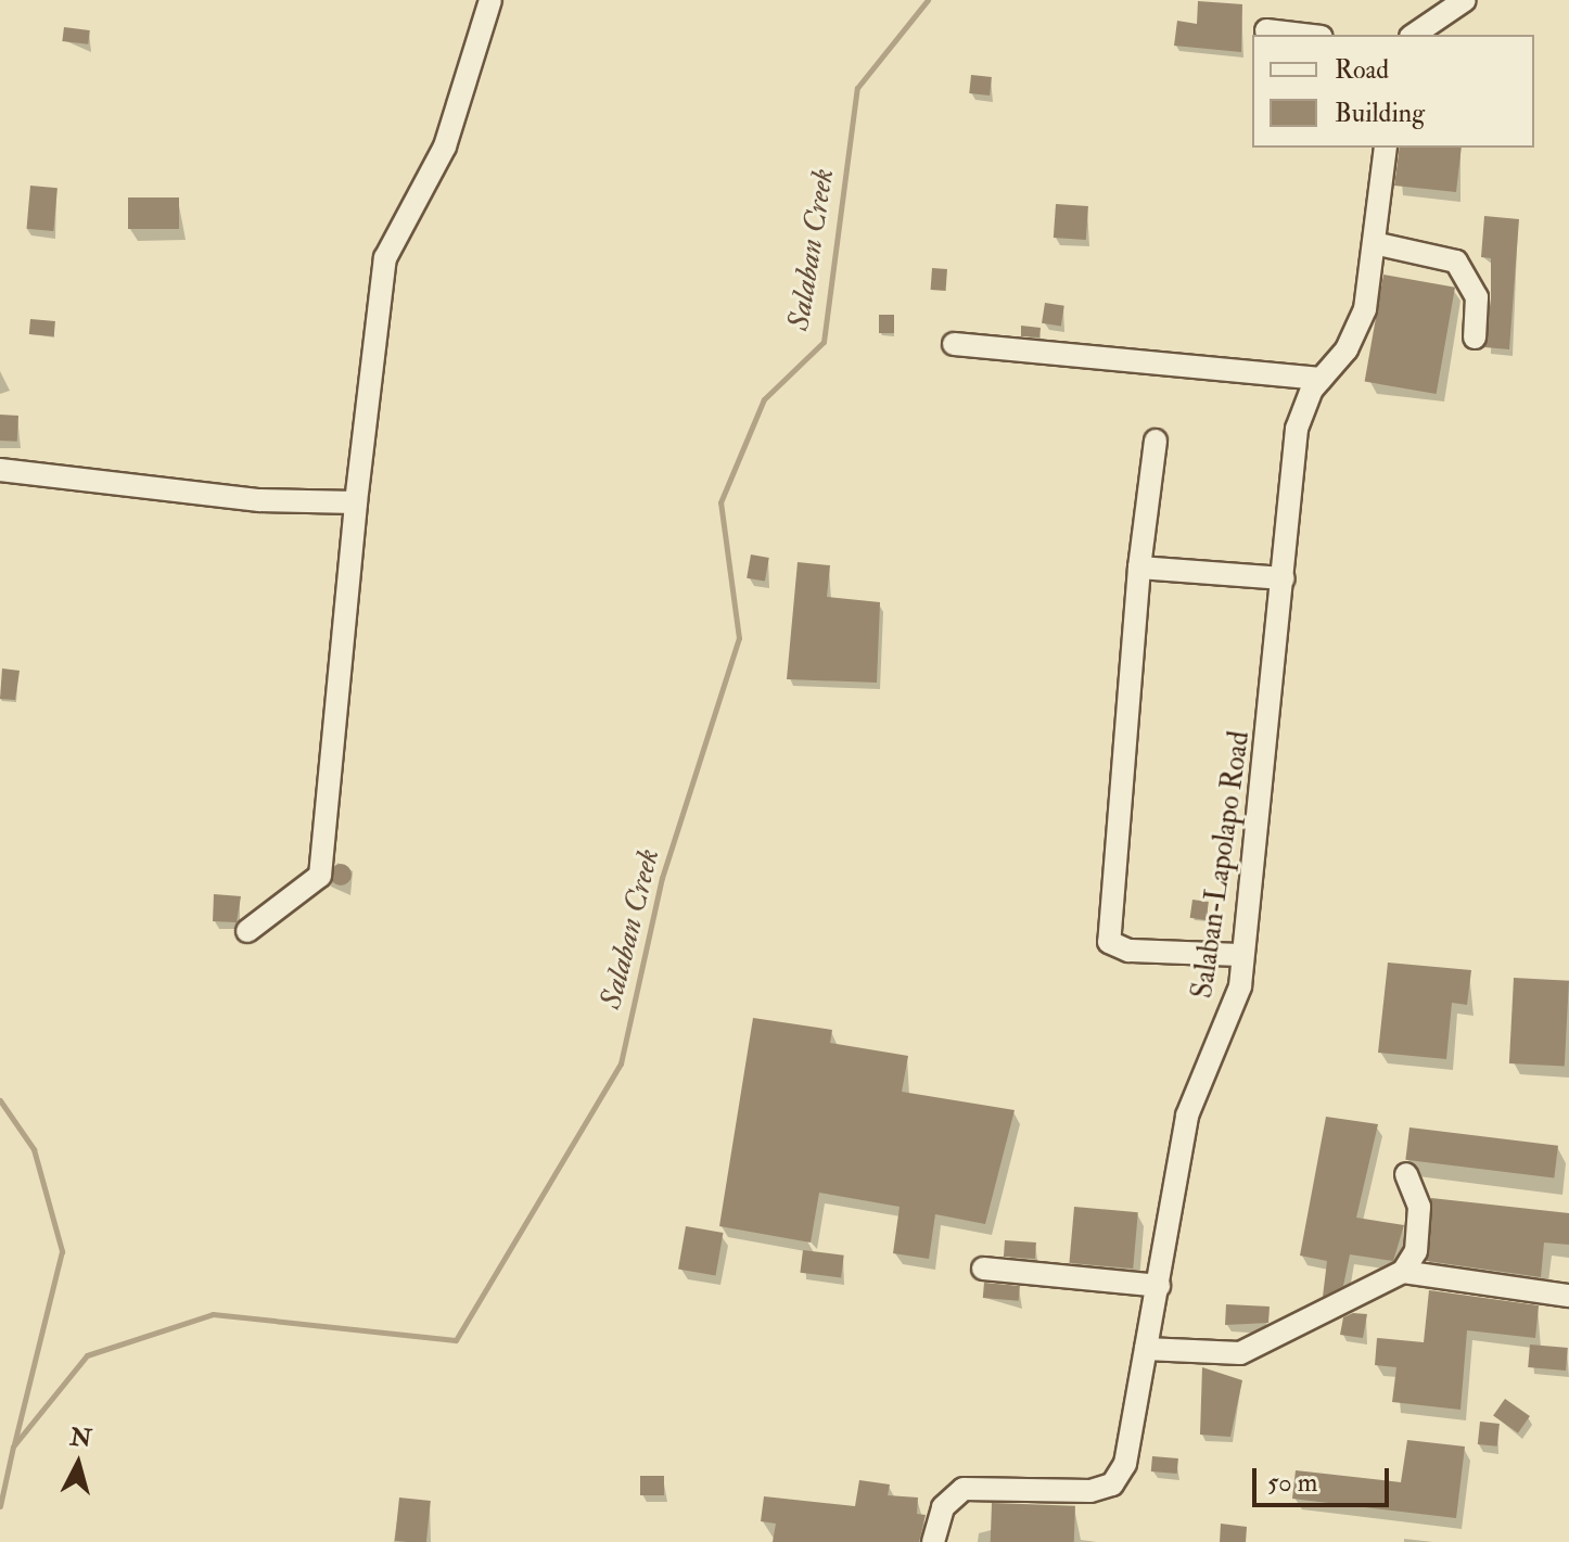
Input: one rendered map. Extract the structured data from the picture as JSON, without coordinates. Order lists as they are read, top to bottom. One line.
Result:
{"streets":{"street":["Salaban-Lapolapo Road"]},"water":["Salaban Creek"],"legend":["Road","Building"],"scale_bar":"50 m","north":"top"}
